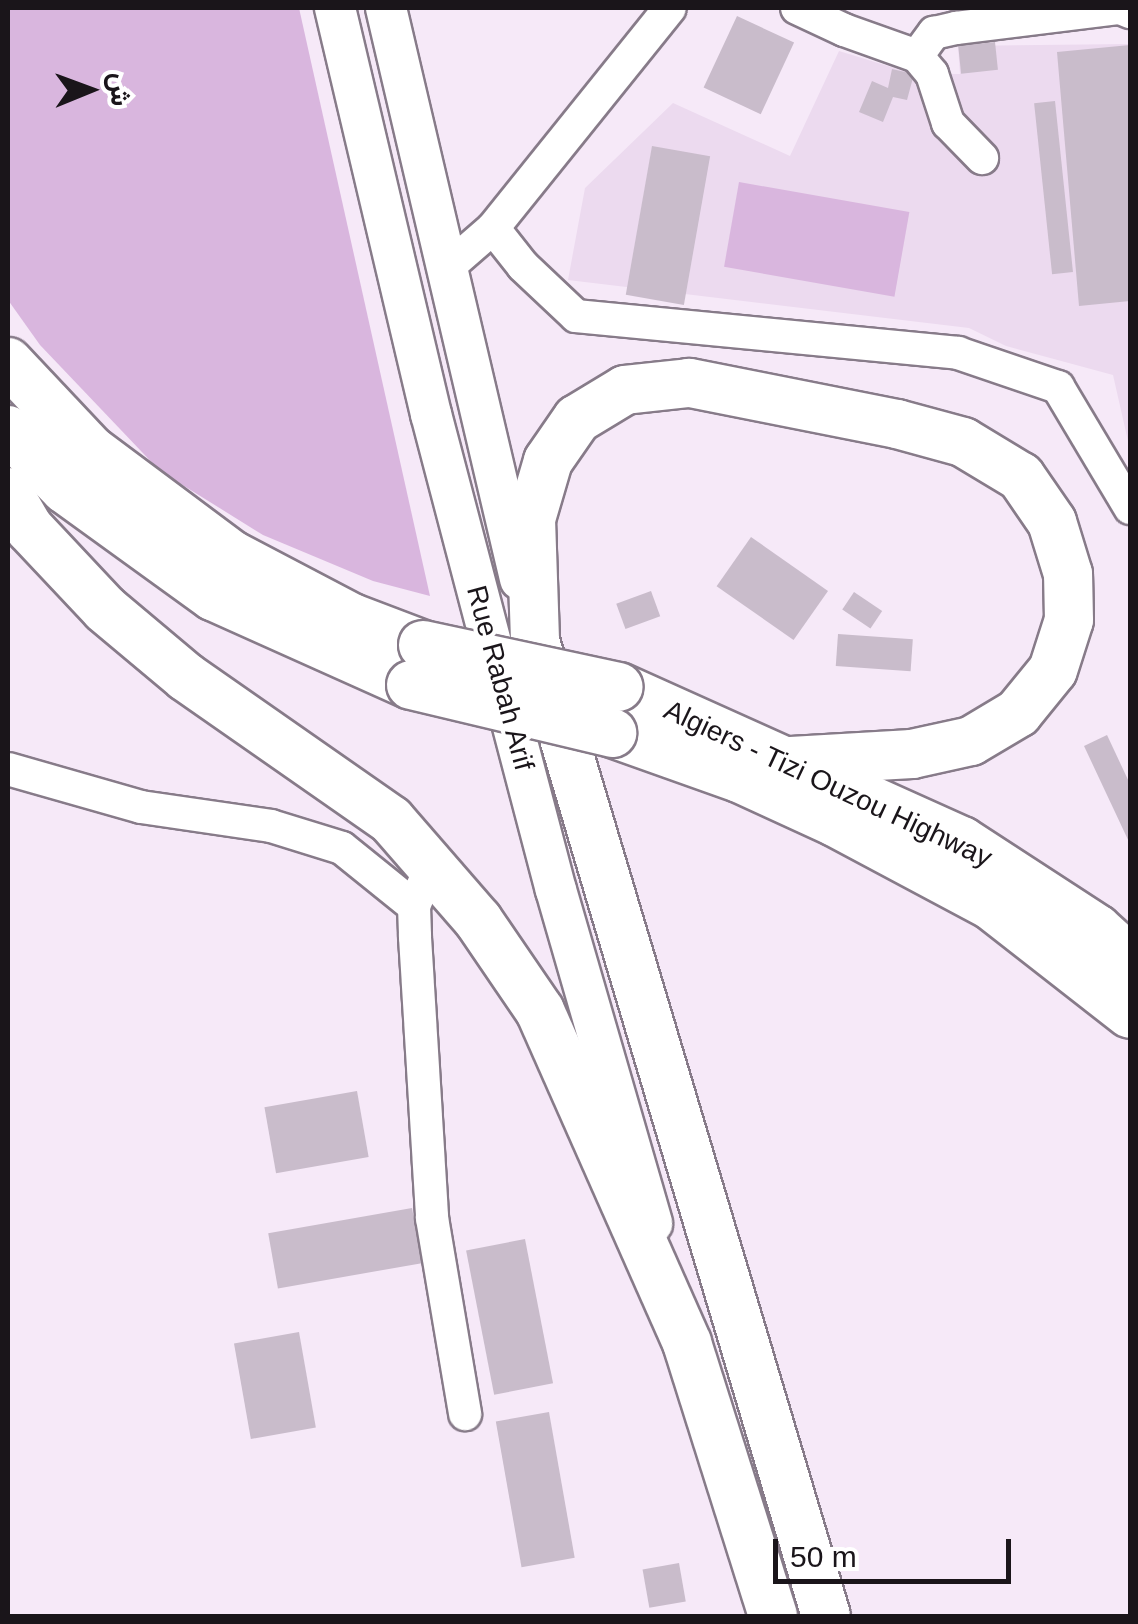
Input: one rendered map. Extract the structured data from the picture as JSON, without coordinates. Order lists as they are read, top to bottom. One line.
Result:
{"streets":{"highway":["Algiers - Tizi Ouzou Highway"],"main road":["Rue Rabah Arif"]},"scale_bar":"50 m","north":"right"}
